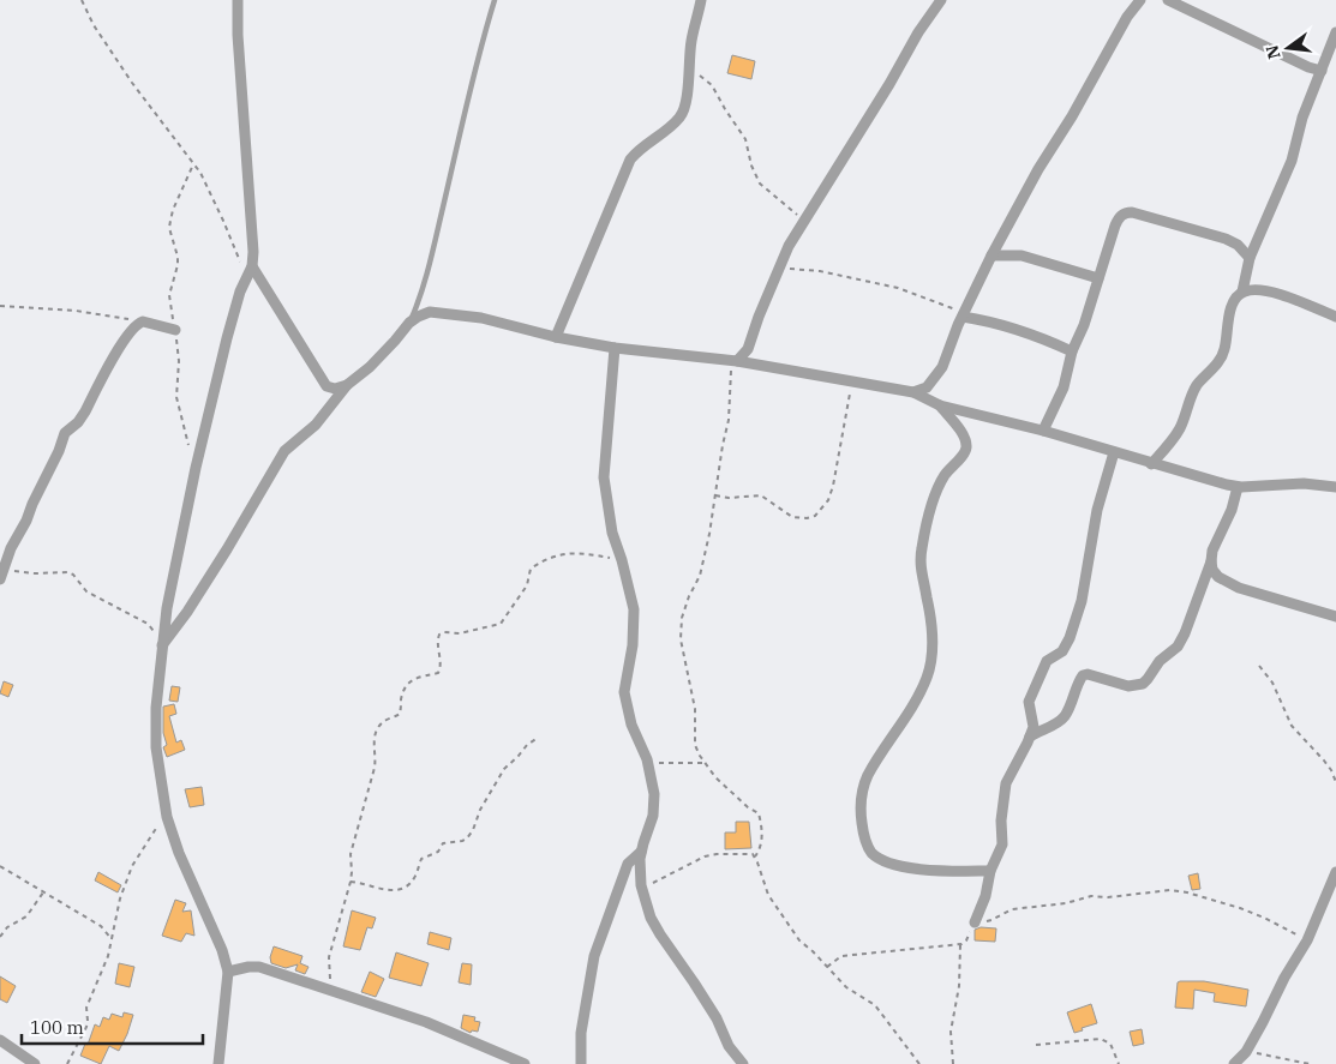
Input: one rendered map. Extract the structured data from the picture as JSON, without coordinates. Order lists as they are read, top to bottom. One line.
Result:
{"scale_bar":"100 m","north":"left"}
